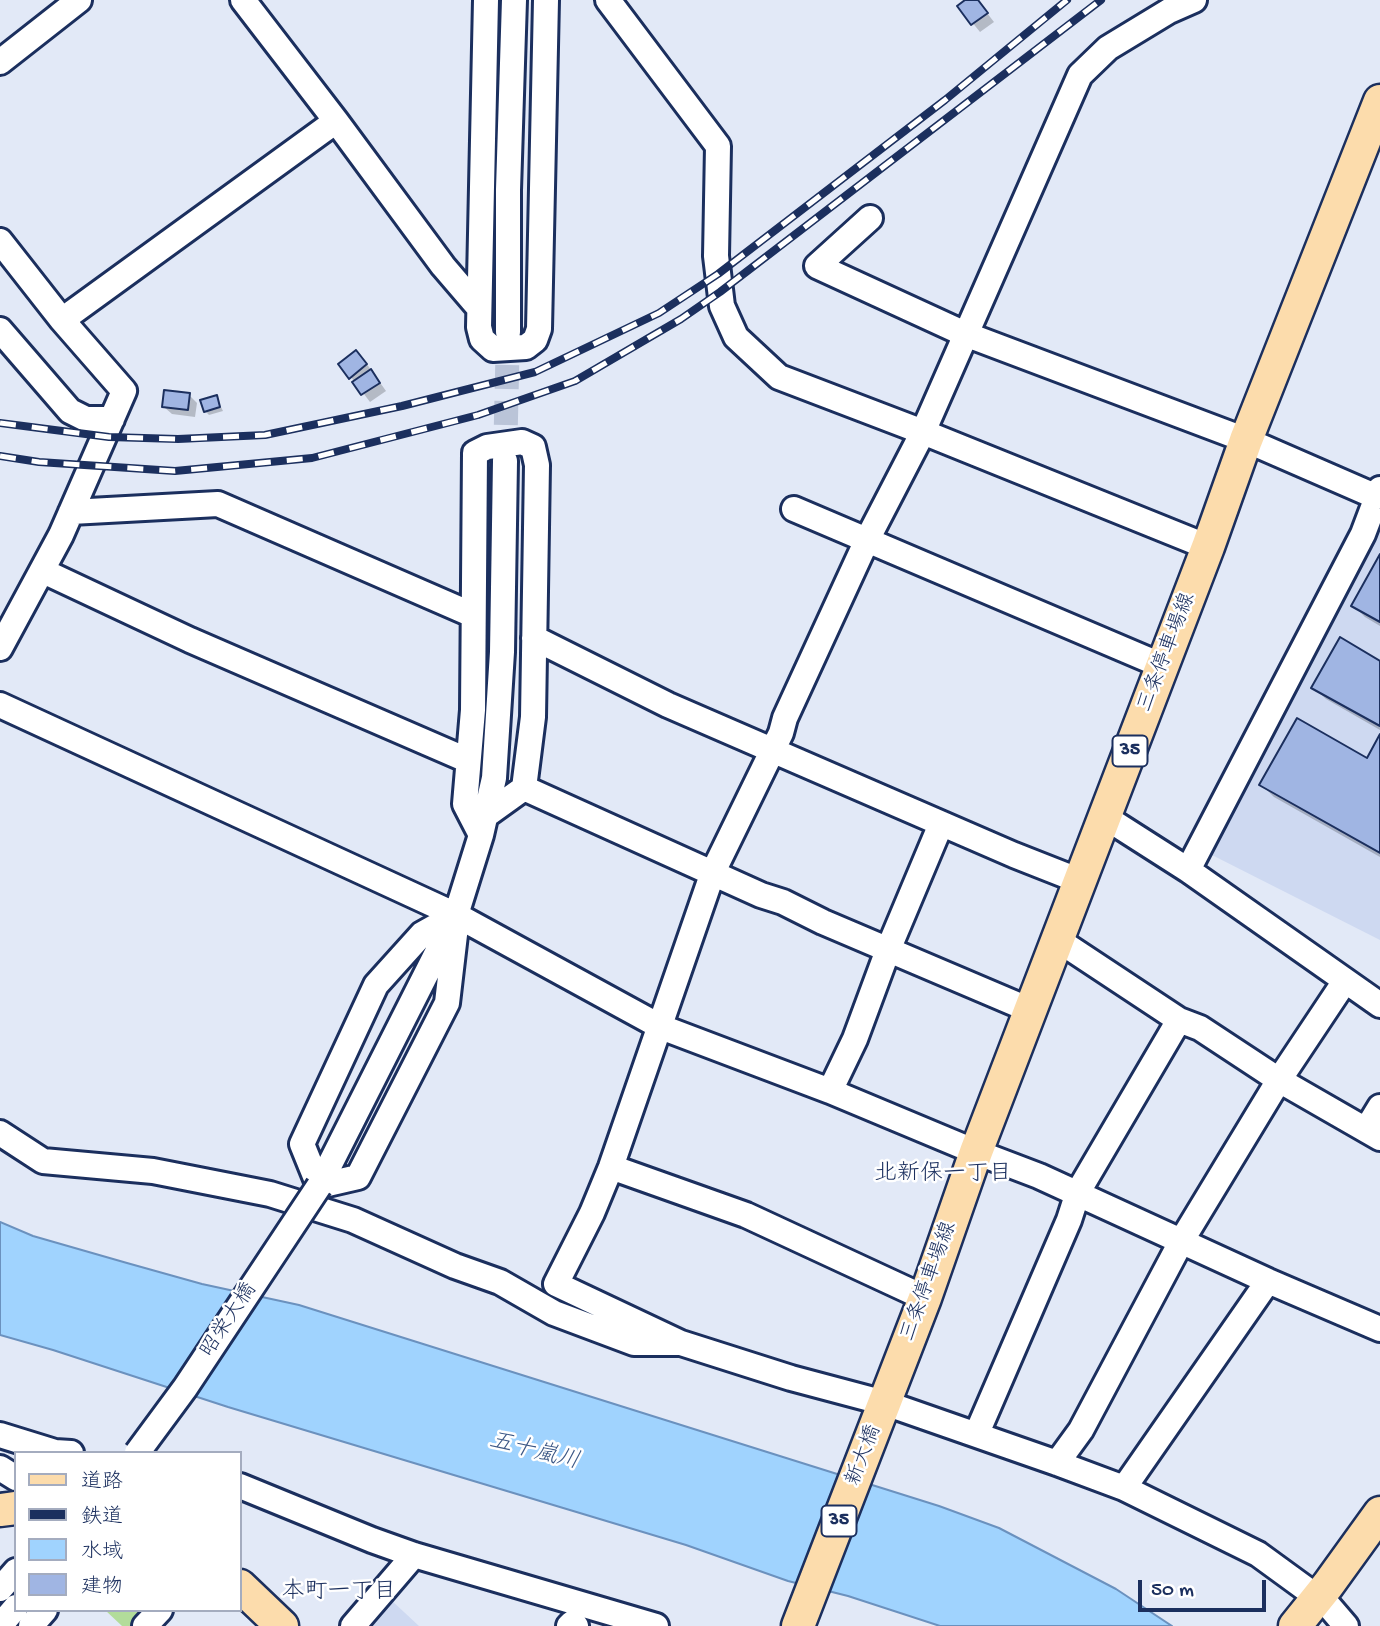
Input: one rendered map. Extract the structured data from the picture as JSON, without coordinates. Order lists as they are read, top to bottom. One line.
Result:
{"streets":{"main road":["三条停車場線","35","新大橋"],"street":["昭栄大橋"]},"crossings":[["三条停車場線","新大橋"]],"districts":["北新保一丁目","本町一丁目"],"water":["五十嵐川"],"legend":["道路","鉄道","水域","建物"],"scale_bar":"50 m"}
